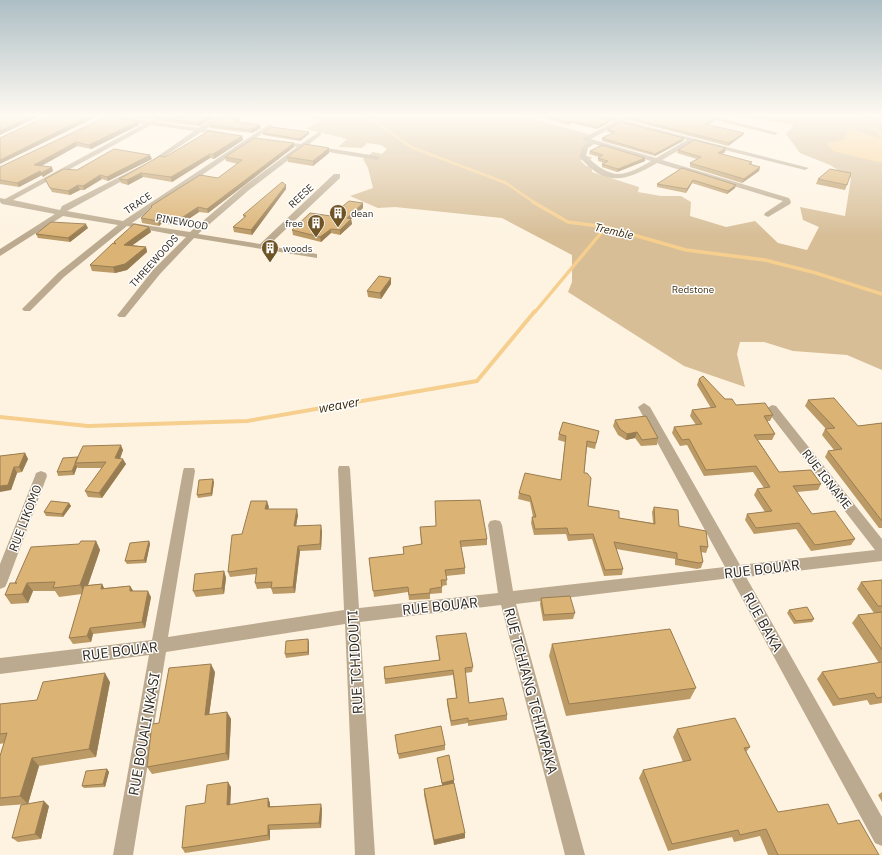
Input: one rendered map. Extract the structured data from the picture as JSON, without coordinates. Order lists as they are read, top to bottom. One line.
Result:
{"streets":{"street":["REESE","TRACE","PINEWOOD","THREEWOODS","RUE IGNAME","RUE LIKOMO","RUE BOUAR","RUE BAKA","RUE TCHIDOUTI","RUE TCHIANG TCHIMPAKA","RUE BOUALI NKASI"]},"crossings":[["REESE","PINEWOOD"],["TRACE","PINEWOOD"],["PINEWOOD","THREEWOODS"],["RUE BOUAR","RUE BAKA"],["RUE BOUAR","RUE TCHIDOUTI"],["RUE BOUAR","RUE TCHIANG TCHIMPAKA"],["RUE BOUAR","RUE BOUALI NKASI"]],"water":["Tremble","weaver"],"parks":["Redstone"],"places":{"building":["dean","free","woods"]}}
